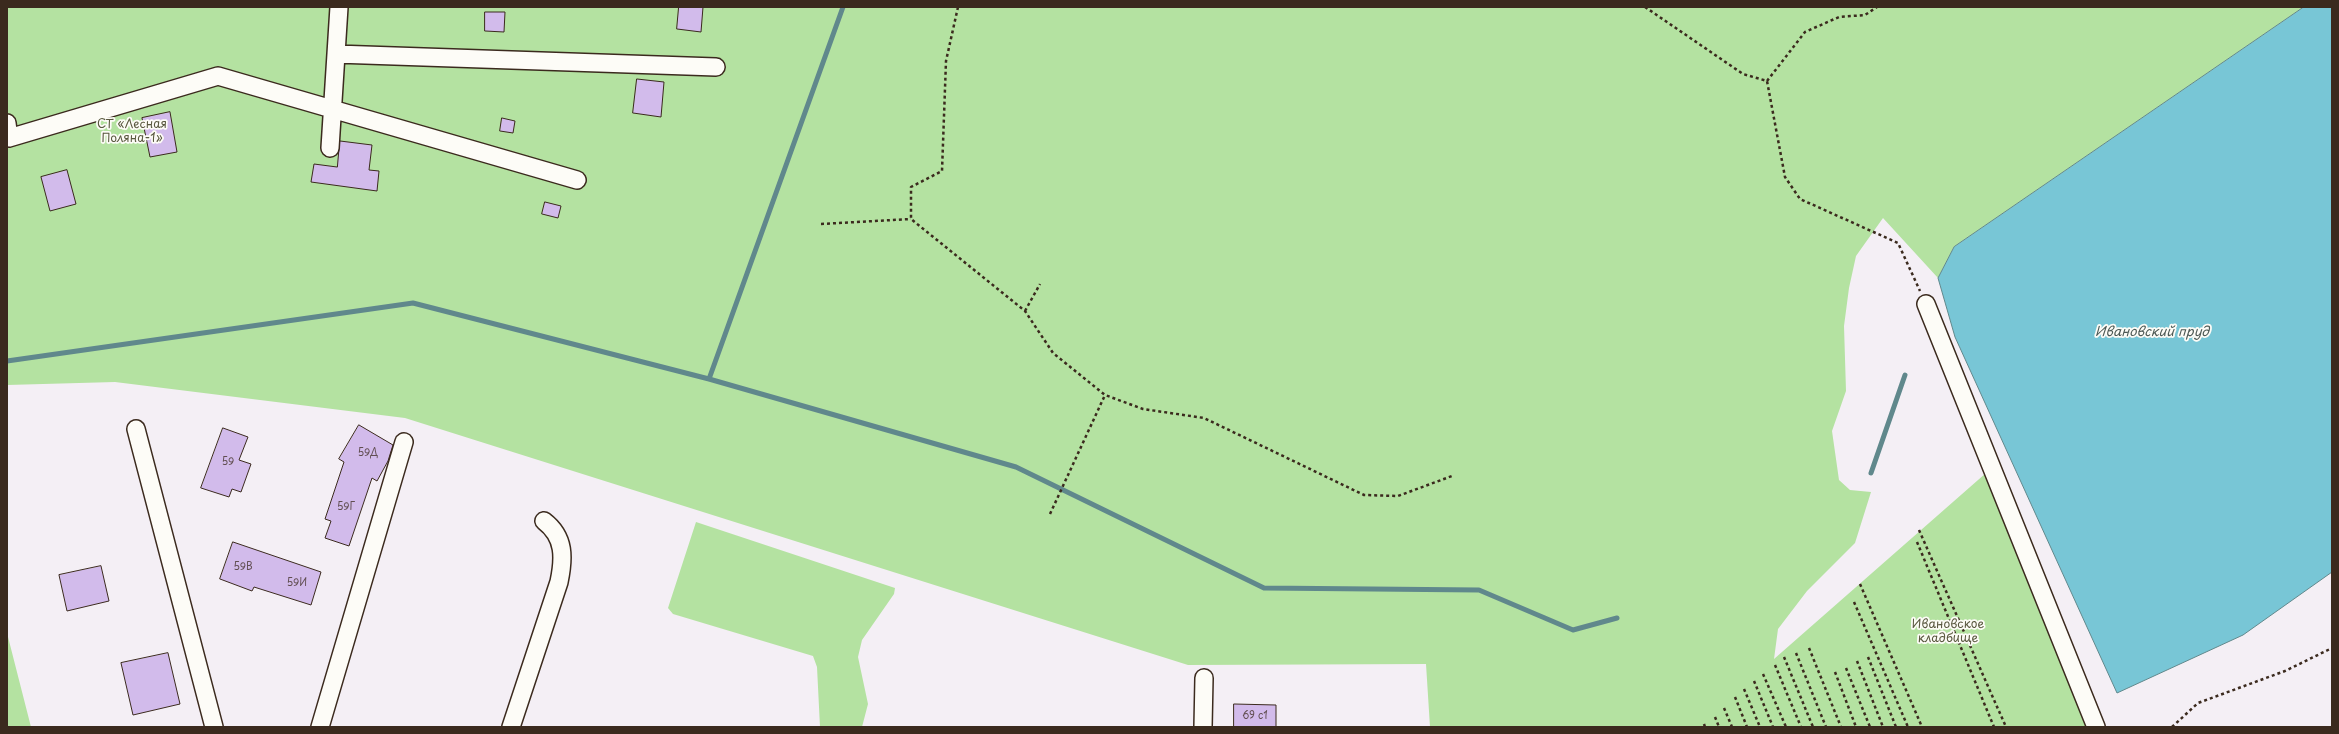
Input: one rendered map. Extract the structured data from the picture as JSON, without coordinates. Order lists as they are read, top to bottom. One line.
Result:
{"water":["Ивановский пруд"],"parks":["СТ «Лесная Поляна-1»","Ивановское кладбище"],"house_numbers":["59Д","59","59Г","59В","59И","69 с1"]}
